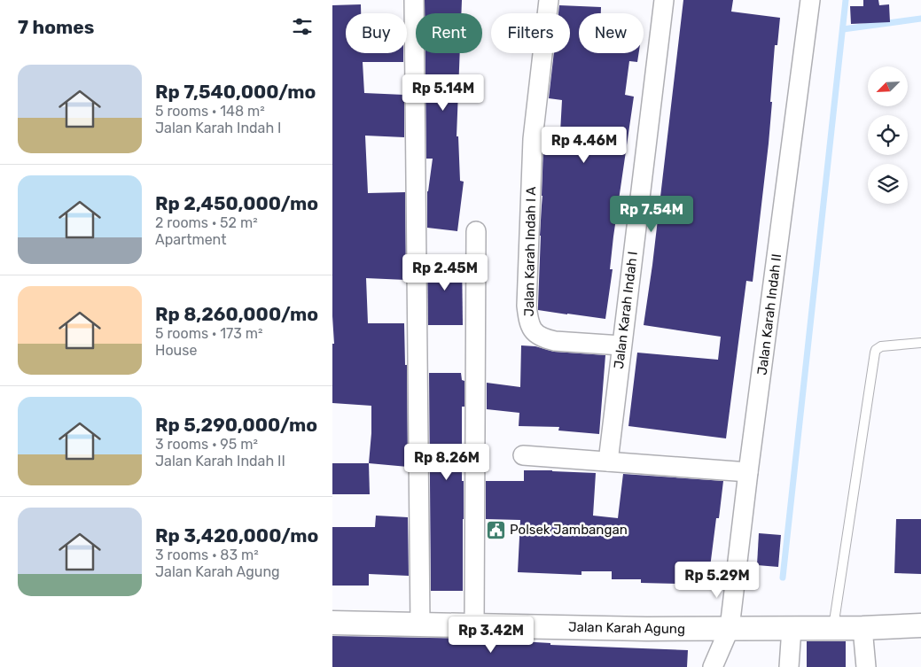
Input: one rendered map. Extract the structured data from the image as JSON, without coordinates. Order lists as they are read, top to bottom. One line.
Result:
{"streets":{"street":["Jalan Karah Indah I A","Jalan Karah Indah I","Jalan Karah Indah II","Jalan Karah Agung"]},"crossings":[["Jalan Karah Indah I A","Jalan Karah Indah I"],["Jalan Karah Indah II","Jalan Karah Agung"]],"places":{"public building":["Polsek Jambangan"]},"north":"bottom left","page":{"heading":"7 homes","chip":["Buy","Rent","Filters","New"],"list":[{"name":"Rp 7,540,000/mo","note":"5 rooms · 148 m² · Jalan Karah Indah I"},{"name":"Rp 2,450,000/mo","note":"2 rooms · 52 m² · Apartment"},{"name":"Rp 8,260,000/mo","note":"5 rooms · 173 m² · House"},{"name":"Rp 5,290,000/mo","note":"3 rooms · 95 m² · Jalan Karah Indah II"},{"name":"Rp 3,420,000/mo","note":"3 rooms · 83 m² · Jalan Karah Agung"}],"price":["Rp 5.14M","Rp 4.46M","Rp 7.54M","Rp 2.45M","Rp 8.26M","Rp 5.29M","Rp 3.42M"]}}
